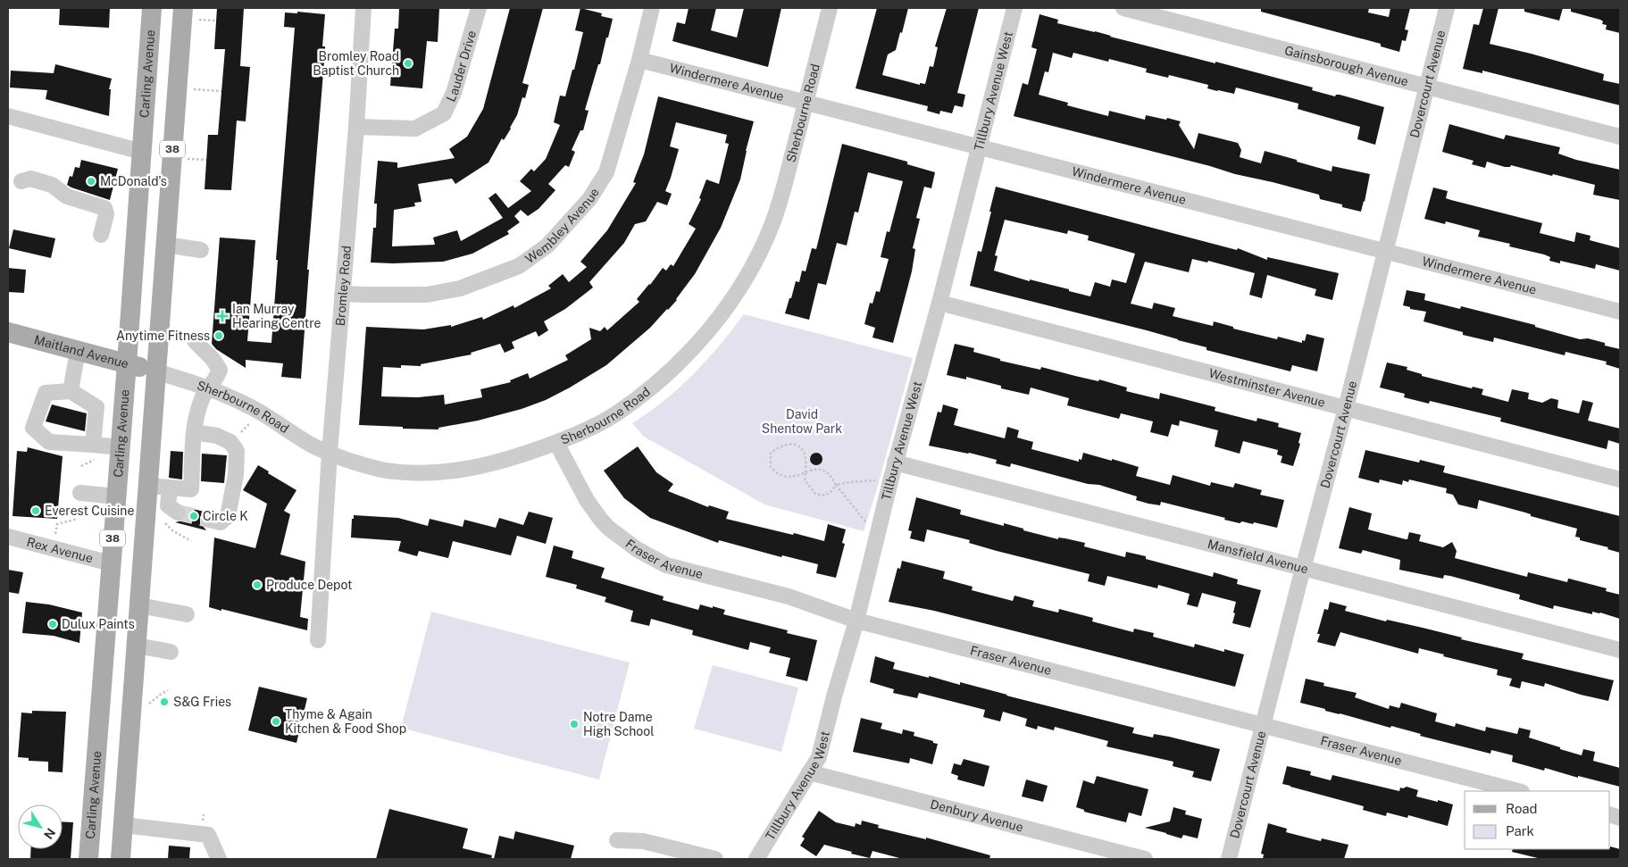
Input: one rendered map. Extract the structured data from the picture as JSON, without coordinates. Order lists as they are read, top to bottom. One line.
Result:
{"streets":{"main road":["Carling Avenue","38","Maitland Avenue"],"street":["Gainsborough Avenue","Lauder Drive","Windermere Avenue","Dovercourt Avenue","Tillbury Avenue West","Sherbourne Road","Wembley Avenue","Bromley Road","Westminster Avenue","Rex Avenue","Mansfield Avenue","Fraser Avenue","Denbury Avenue"]},"crossings":[["Gainsborough Avenue","Dovercourt Avenue"],["Lauder Drive","Bromley Road"],["Carling Avenue","Maitland Avenue"],["Carling Avenue","Rex Avenue"],["Windermere Avenue","Dovercourt Avenue"],["Windermere Avenue","Tillbury Avenue West"],["Windermere Avenue","Sherbourne Road"],["Windermere Avenue","Wembley Avenue"],["Dovercourt Avenue","Westminster Avenue"],["Dovercourt Avenue","Mansfield Avenue"],["Dovercourt Avenue","Fraser Avenue"],["Tillbury Avenue West","Westminster Avenue"],["Tillbury Avenue West","Mansfield Avenue"],["Tillbury Avenue West","Fraser Avenue"],["Tillbury Avenue West","Denbury Avenue"],["Sherbourne Road","38"],["Sherbourne Road","Bromley Road"],["Sherbourne Road","Maitland Avenue"],["Sherbourne Road","Fraser Avenue"],["38","Maitland Avenue"],["Wembley Avenue","Bromley Road"]],"parks":["David Shentow Park"],"places":{"other":["Bromley Road Baptist Church","McDonald's","Anytime Fitness","Everest Cuisine","Circle K","Produce Depot","Dulux Paints","S&G Fries","Thyme & Again Kitchen & Food Shop","Notre Dame High School"],"health":["Ian Murray Hearing Centre"]},"legend":["Road","Park"],"north":"bottom right"}
